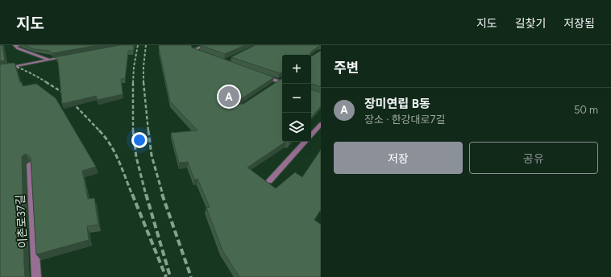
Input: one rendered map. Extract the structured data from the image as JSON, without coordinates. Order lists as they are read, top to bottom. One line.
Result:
{"streets":{"street":["이촌로37길"]},"page":{"header":"지도","nav":["지도","길찾기","저장됨"],"heading":"주변","map_buttons":["+","−"],"pins":"A","list":[{"mark":"A","name":"장미연립 B동","note":"장소 · 한강대로7길","value":"50 m"}],"buttons":["저장","공유"]}}
